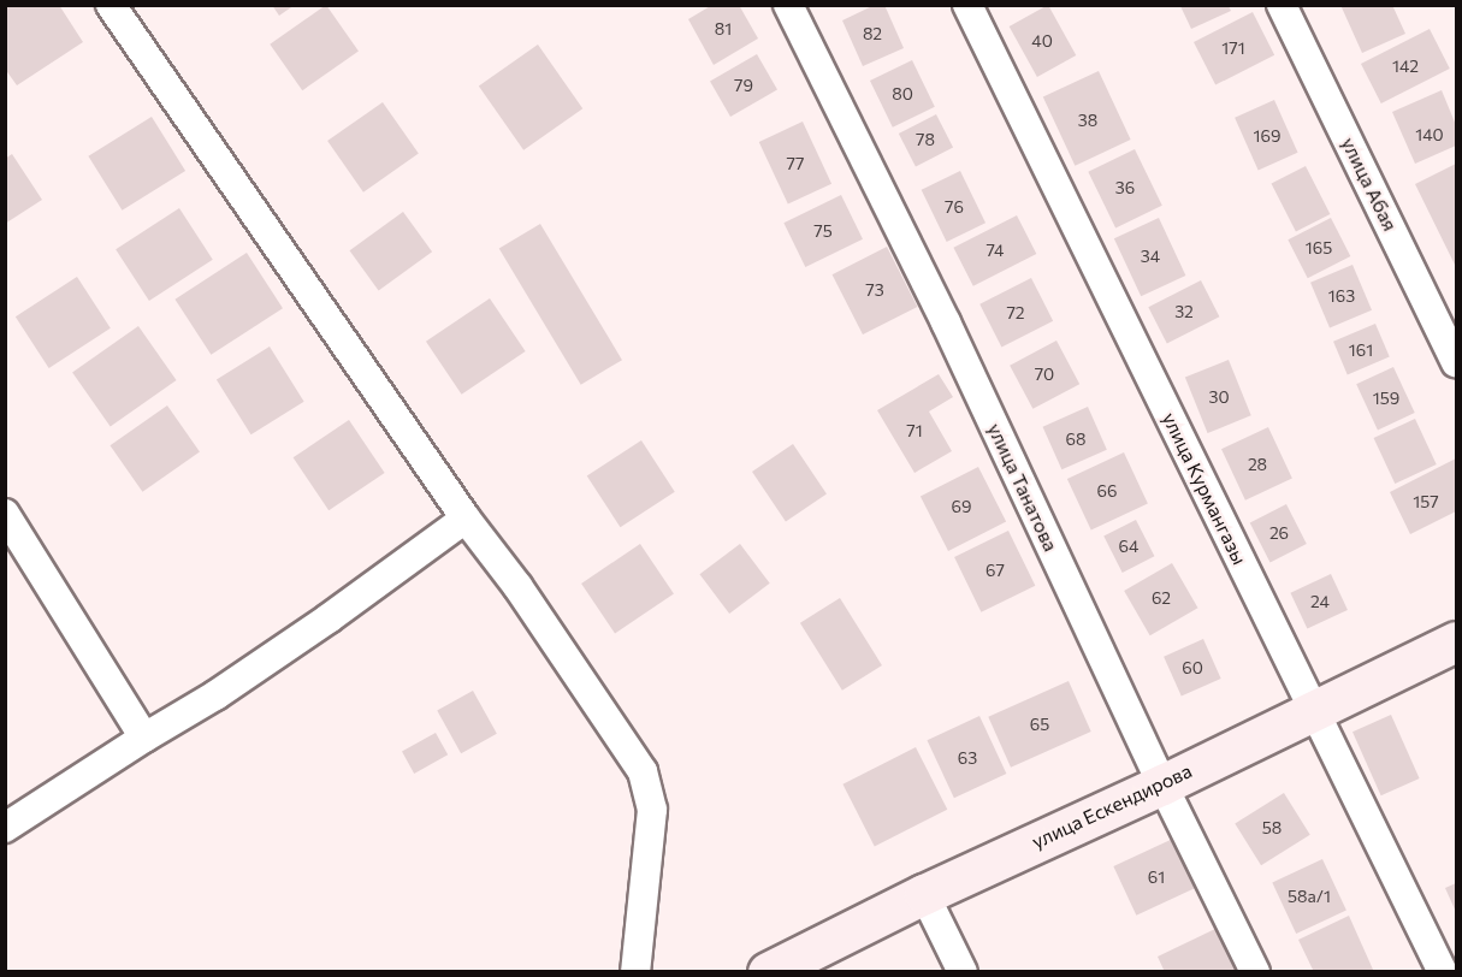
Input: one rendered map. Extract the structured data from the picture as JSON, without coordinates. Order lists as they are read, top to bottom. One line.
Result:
{"streets":{"street":["улица Абая","улица Танатова","улица Курмангазы","улица Ескендирова"]},"crossings":[["улица Танатова","улица Ескендирова"],["улица Курмангазы","улица Ескендирова"]],"house_numbers":["81","82","40","171","142","79","80","38","140","169","78","77","36","76","75","165","74","34","73","163","32","72","161","70","30","159","71","68","28","66","157","69","26","64","67","62","24","60","65","63","58","61","58а/1"]}
